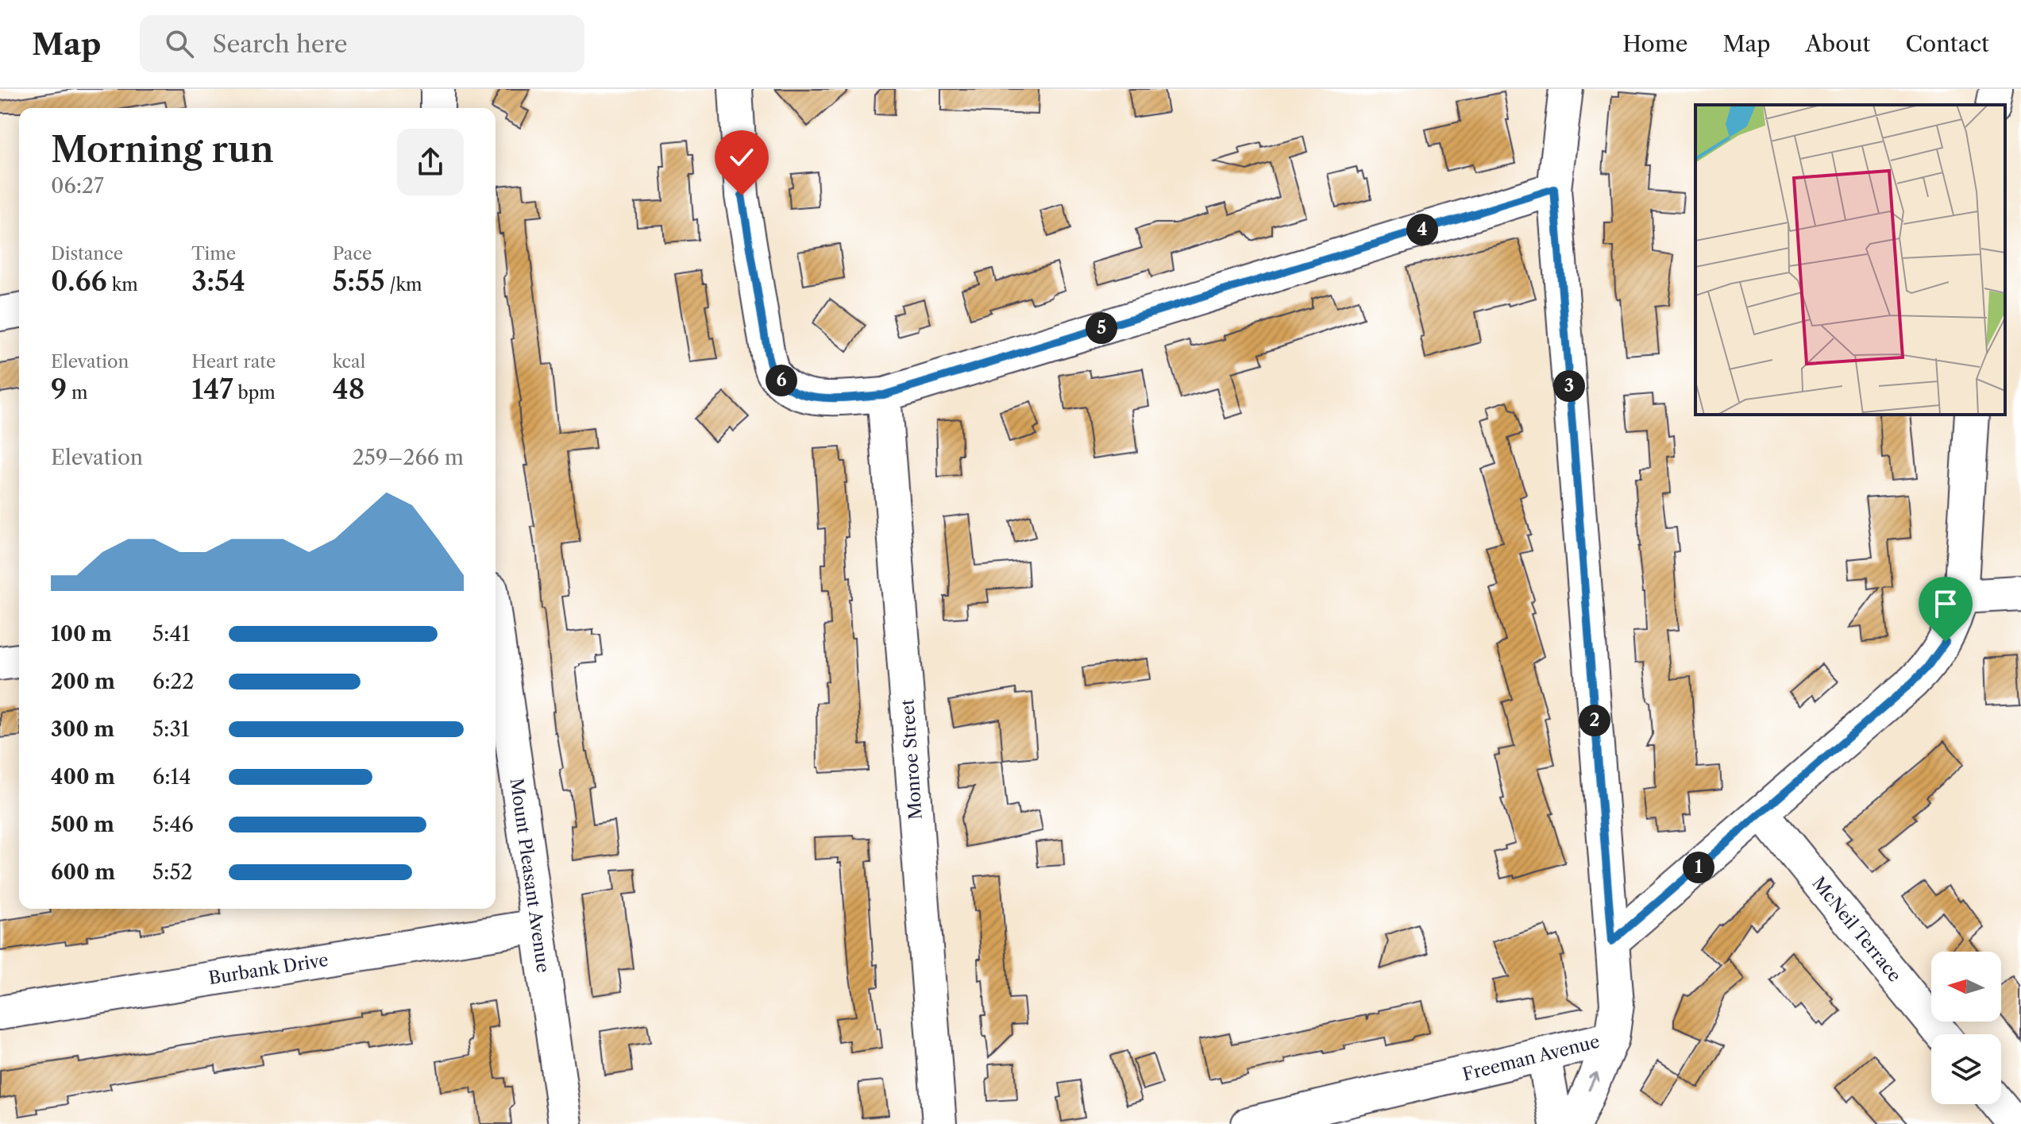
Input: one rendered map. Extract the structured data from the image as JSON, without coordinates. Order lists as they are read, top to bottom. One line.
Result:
{"streets":{"street":["Monroe Street","Mount Pleasant Avenue","McNeil Terrace","Burbank Drive","Freeman Avenue"]},"crossings":[["Mount Pleasant Avenue","Burbank Drive"]],"north":"left","page":{"header":"Map","search":"Search here","nav":["Home","Map","About","Contact"],"heading":["Morning run","06:27"],"pins":["4","5","6","3","2","1"],"stats":[["Distance","0.66 km"],["Time","3:54"],["Pace","5:55 /km"],["Elevation","9 m"],["Heart rate","147 bpm"],["kcal","48"]],"chart":["Elevation","259–266 m"],"list":[{"name":"100 m","note":"5:41"},{"name":"200 m","note":"6:22"},{"name":"300 m","note":"5:31"},{"name":"400 m","note":"6:14"},{"name":"500 m","note":"5:46"},{"name":"600 m","note":"5:52"}]}}
